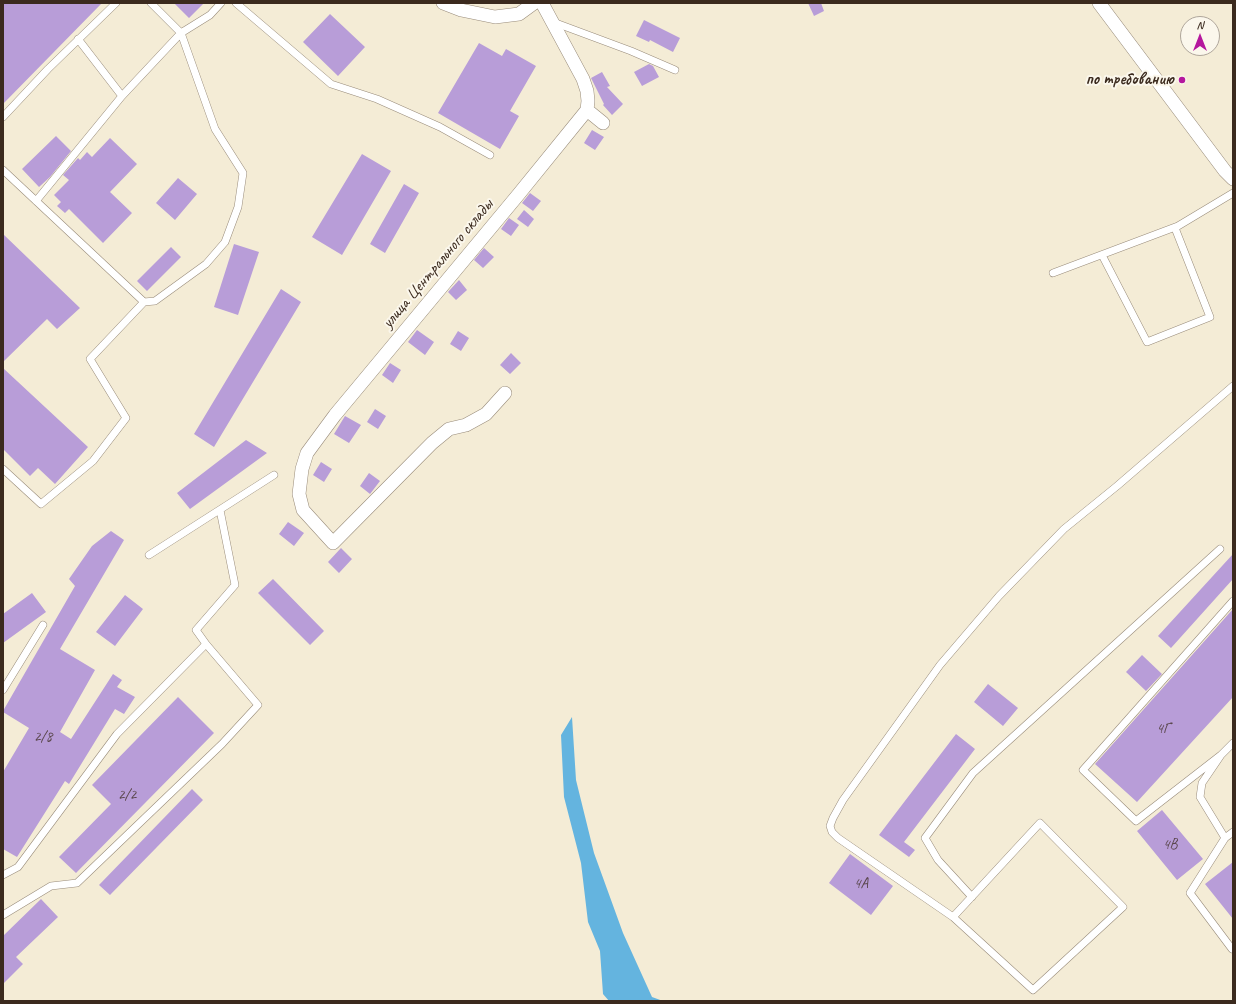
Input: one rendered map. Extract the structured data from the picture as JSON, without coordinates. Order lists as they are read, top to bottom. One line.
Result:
{"streets":{"street":["улица Центрального склады"]},"places":["по требованию"],"house_numbers":["4Г","2/8","2/2","4В","4А"],"north":"top"}
